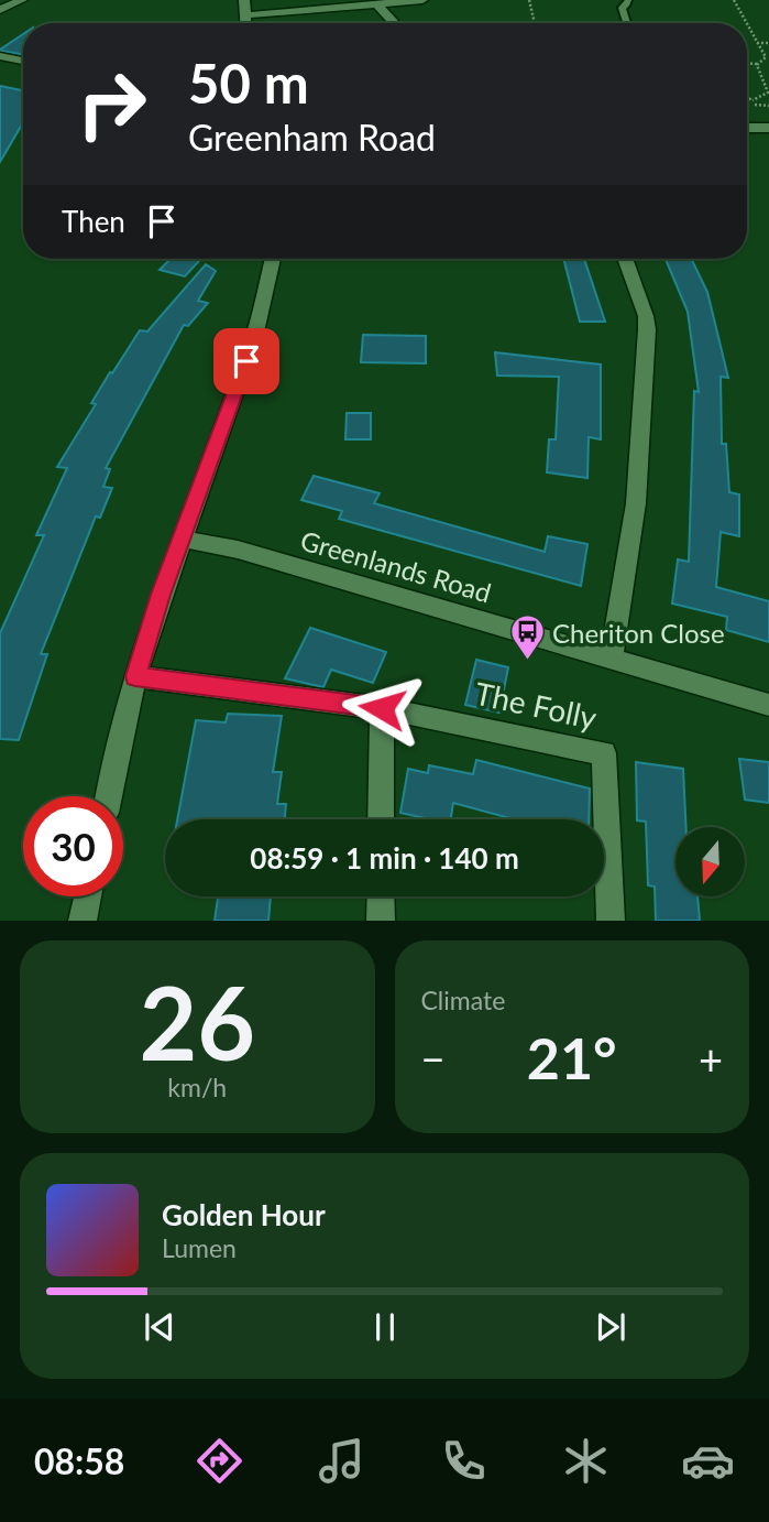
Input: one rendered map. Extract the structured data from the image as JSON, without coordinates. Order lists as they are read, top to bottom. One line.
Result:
{"streets":{"street":["Greenlands Road","The Folly"]},"places":{"bus stop":["Cheriton Close"]},"north":"bottom","page":{"turn":["50 m","Greenham Road"],"then":"Then","limit":"30","trip":"08:59 · 1 min · 140 m","tile":[["26","km/h"],"Climate"],"heat":["−","21°","+"],"song":["Golden Hour","Lumen"],"tabs":"08:58"}}
